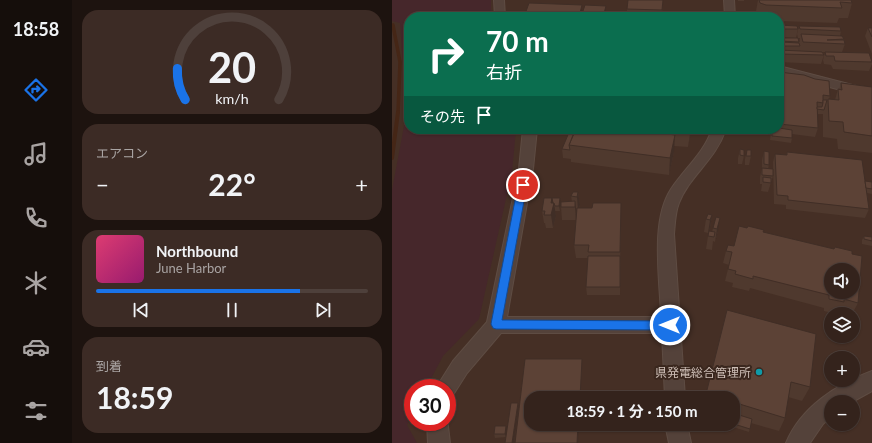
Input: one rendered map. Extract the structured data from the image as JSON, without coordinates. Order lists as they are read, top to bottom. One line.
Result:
{"places":["県発電総合管理所"],"page":{"tabs":"18:58","turn":["70 m","右折"],"then":"その先","tile":["エアコン",["到着","18:59"]],"heat":["−","22°","+"],"song":["Northbound","June Harbor"],"map_buttons":["+","−"],"limit":"30","trip":"18:59 · 1 分 · 150 m","gauge":["20","km/h"]}}
